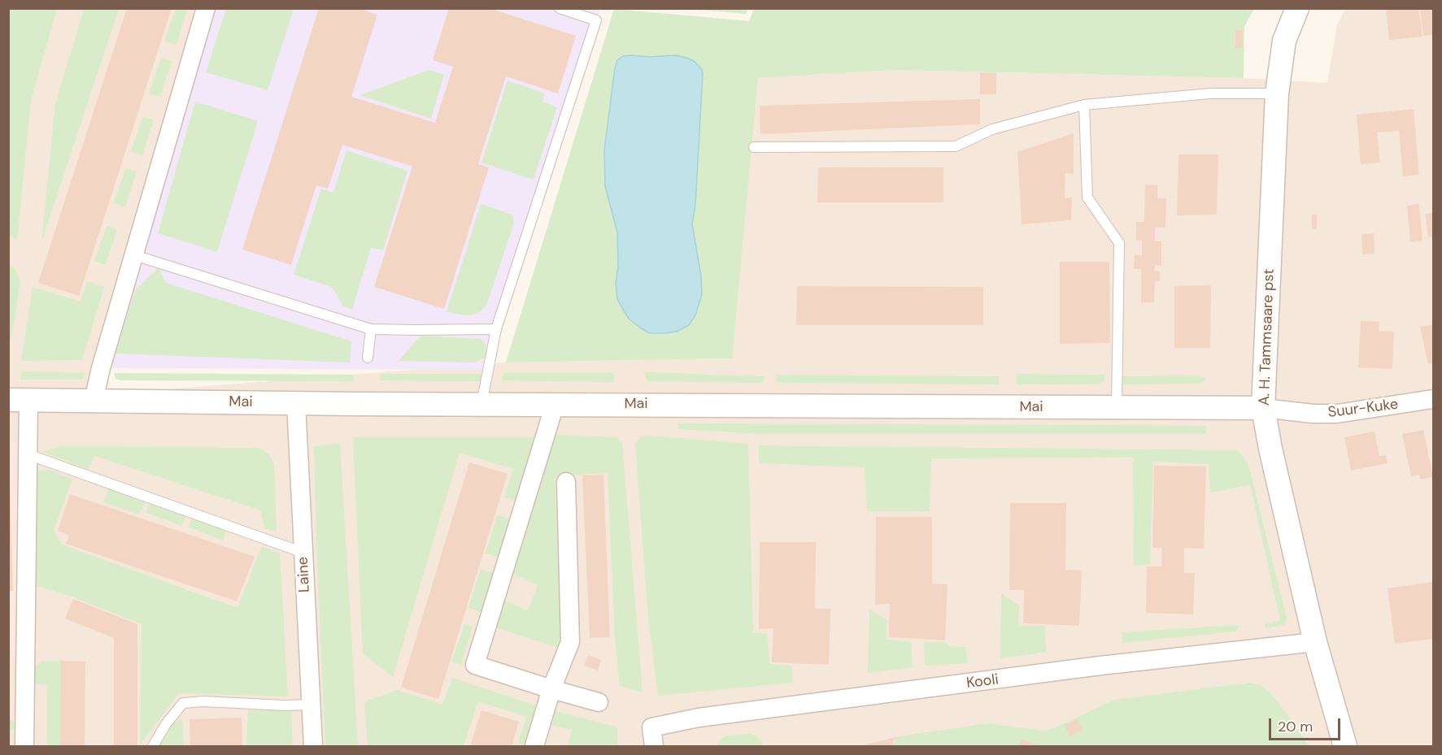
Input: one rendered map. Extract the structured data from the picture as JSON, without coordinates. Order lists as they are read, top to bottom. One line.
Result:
{"streets":{"street":["A. H. Tammsaare pst","Mai","Suur-Kuke","Laine","Kooli"]},"crossings":[["A. H. Tammsaare pst","Mai"],["A. H. Tammsaare pst","Suur-Kuke"],["A. H. Tammsaare pst","Kooli"],["Mai","Suur-Kuke"],["Mai","Laine"]],"scale_bar":"20 m"}
